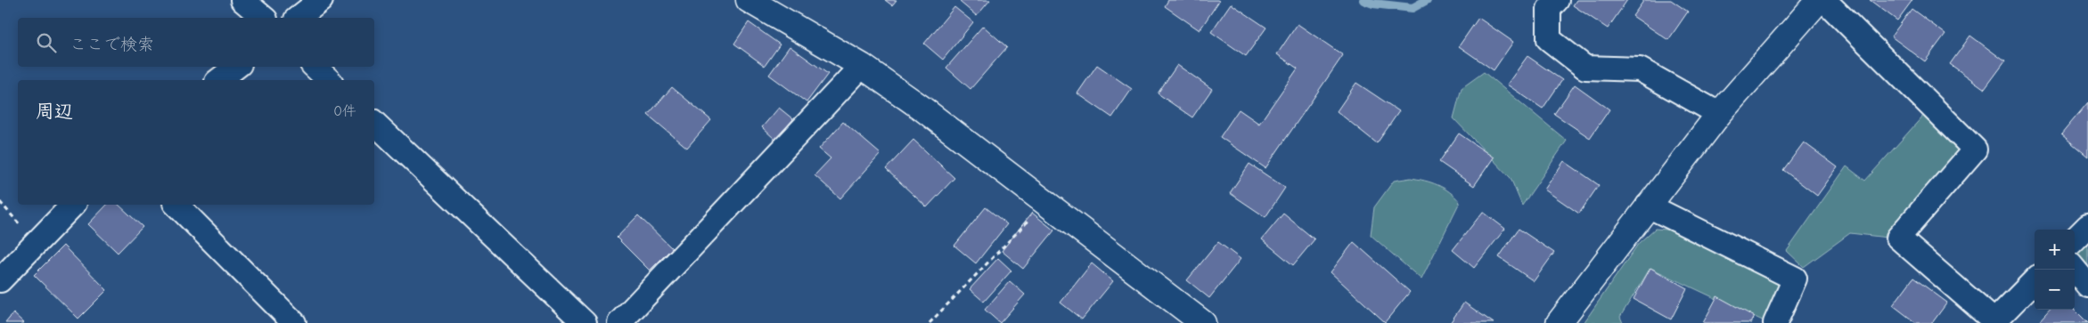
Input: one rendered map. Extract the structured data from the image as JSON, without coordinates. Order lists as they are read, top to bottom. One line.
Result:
{"page":{"search":"ここで検索","heading":["周辺","0件"],"map_buttons":["+","−"]}}
